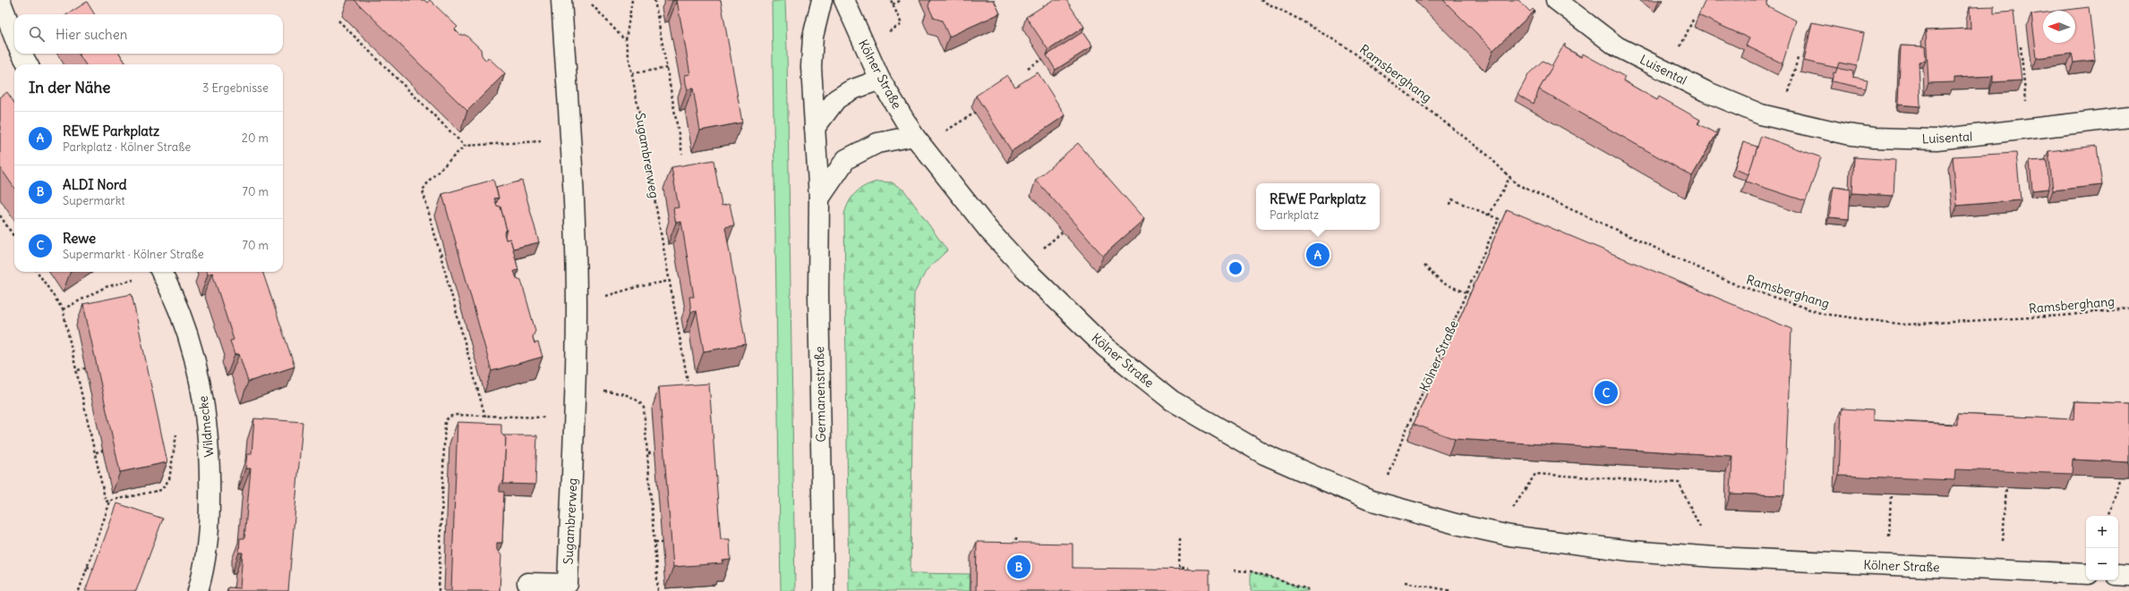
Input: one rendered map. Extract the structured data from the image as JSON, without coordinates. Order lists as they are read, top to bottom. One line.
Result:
{"streets":{"street":["Luisental","Kölner Straße","Sugambrerweg","Germanenstraße","Wildmecke"],"path":["Ramsberghang"]},"north":"left","page":{"search":"Hier suchen","heading":["In der Nähe","3 Ergebnisse"],"list":[{"mark":"A","name":"REWE Parkplatz","note":"Parkplatz · Kölner Straße","value":"20 m"},{"mark":"B","name":"ALDI Nord","note":"Supermarkt","value":"70 m"},{"mark":"C","name":"Rewe","note":"Supermarkt · Kölner Straße","value":"70 m"}],"popup":["REWE Parkplatz","Parkplatz"],"pins":["A","C","B"],"map_buttons":["+","−"]}}
